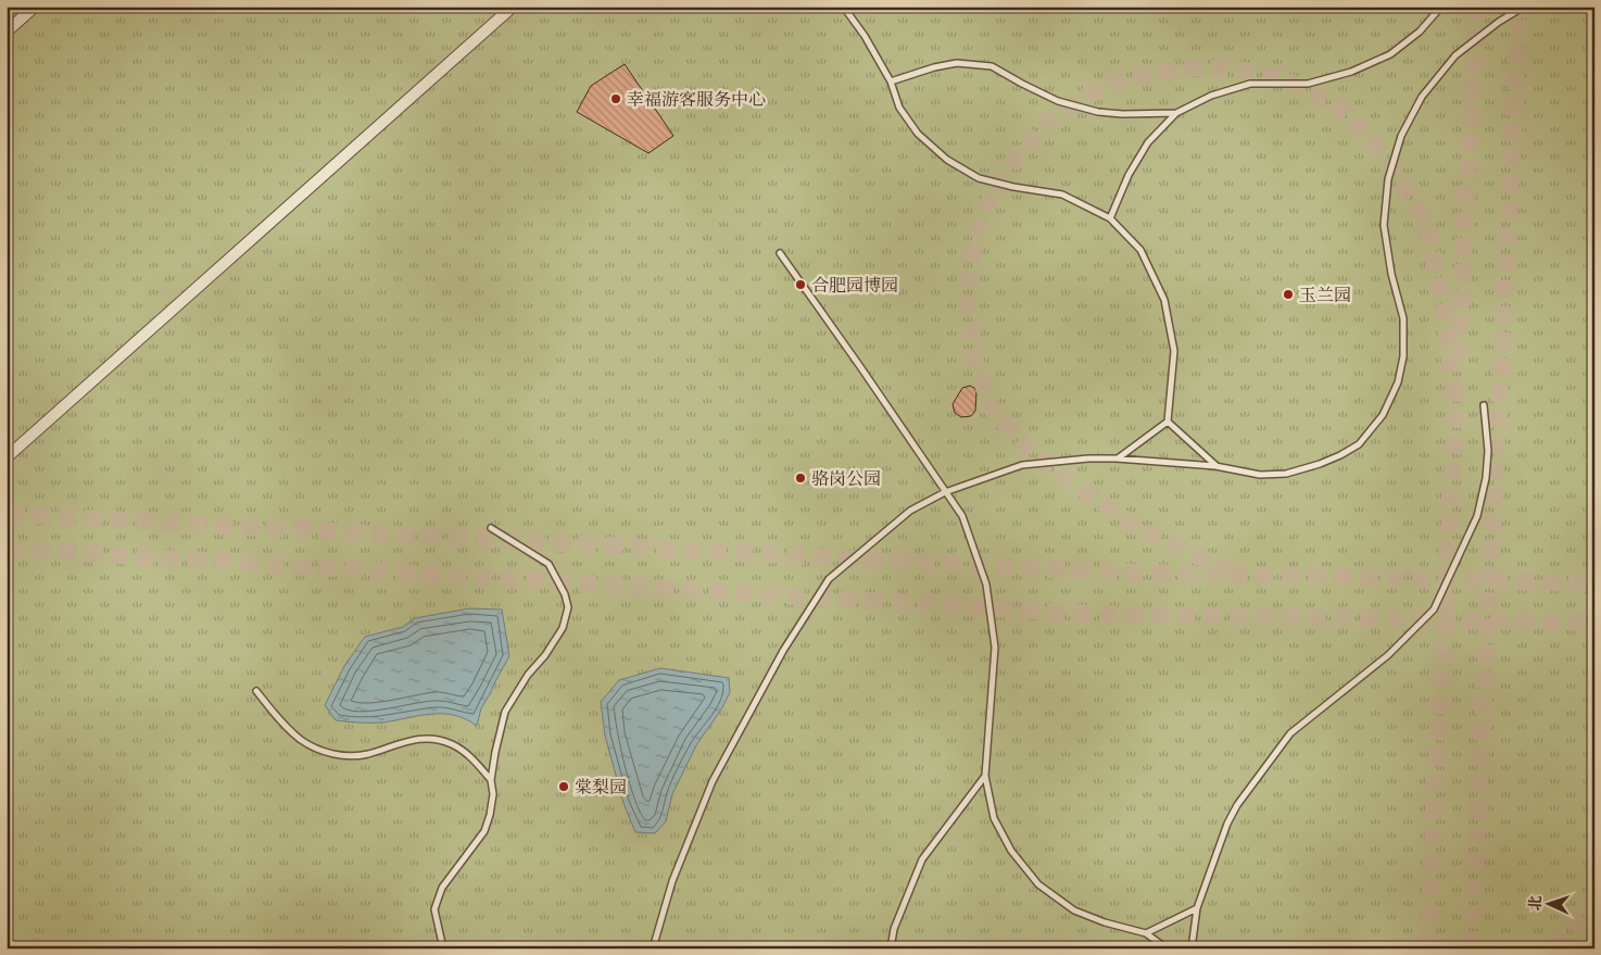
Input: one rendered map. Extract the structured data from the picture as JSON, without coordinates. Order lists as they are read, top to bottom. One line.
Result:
{"places":["幸福游客服务中心","合肥园博园","玉兰园","骆岗公园","棠梨园"],"north":"left"}
